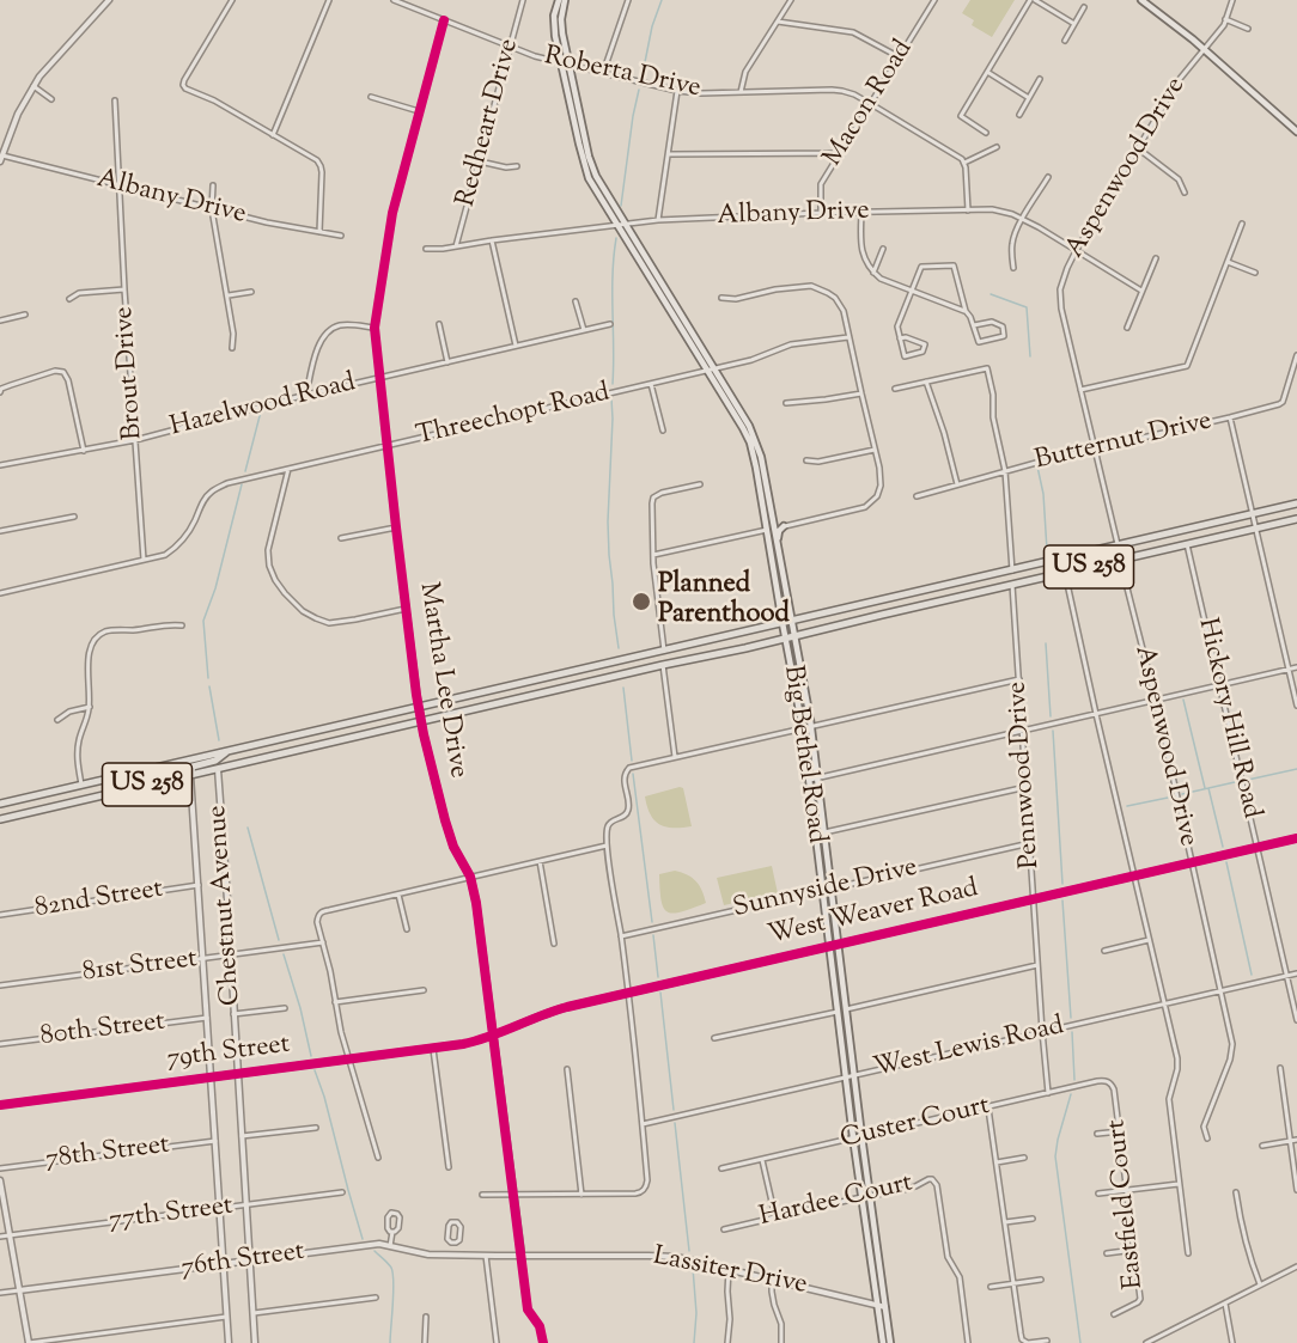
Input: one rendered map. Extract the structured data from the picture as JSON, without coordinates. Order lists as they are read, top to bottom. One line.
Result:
{"streets":{"highway":["US 258"],"main road":["Big Bethel Road"],"street":["Roberta Drive","Macon Road","Redheart Drive","Aspenwood Drive","Albany Drive","Brout Drive","Hazelwood Road","Threechopt Road","Butternut Drive","Martha Lee Drive","Hickory Hill Road","Pennwood Drive","Sunnyside Drive","82nd Street","Chestnut Avenue","West Weaver Road","81st Street","80th Street","West Lewis Road","79th Street","Custer Court","78th Street","Hardee Court","Eastfield Court","77th Street","76th Street","Lassiter Drive"]},"crossings":[["Roberta Drive","Macon Road"],["Roberta Drive","Redheart Drive"],["Roberta Drive","Martha Lee Drive"],["Roberta Drive","Big Bethel Road"],["Macon Road","Albany Drive"],["Redheart Drive","Albany Drive"],["Redheart Drive","Hazelwood Road"],["Aspenwood Drive","Albany Drive"],["Aspenwood Drive","Butternut Drive"],["Aspenwood Drive","US 258"],["Aspenwood Drive","West Weaver Road"],["Aspenwood Drive","West Lewis Road"],["Albany Drive","Brout Drive"],["Albany Drive","Big Bethel Road"],["Brout Drive","Hazelwood Road"],["Brout Drive","Threechopt Road"],["Hazelwood Road","Martha Lee Drive"],["Threechopt Road","Martha Lee Drive"],["Threechopt Road","Big Bethel Road"],["US 258","Martha Lee Drive"],["US 258","Hickory Hill Road"],["US 258","Big Bethel Road"],["US 258","Pennwood Drive"],["US 258","Chestnut Avenue"],["Martha Lee Drive","West Weaver Road"],["Martha Lee Drive","Lassiter Drive"],["Hickory Hill Road","West Weaver Road"],["Hickory Hill Road","West Lewis Road"],["Big Bethel Road","Sunnyside Drive"],["Big Bethel Road","West Weaver Road"],["Big Bethel Road","West Lewis Road"],["Big Bethel Road","Custer Court"],["Big Bethel Road","Hardee Court"],["Big Bethel Road","Lassiter Drive"],["Pennwood Drive","Sunnyside Drive"],["Pennwood Drive","West Weaver Road"],["Pennwood Drive","West Lewis Road"],["Pennwood Drive","Custer Court"],["82nd Street","Chestnut Avenue"],["Chestnut Avenue","81st Street"],["Chestnut Avenue","80th Street"],["Chestnut Avenue","79th Street"],["Chestnut Avenue","78th Street"],["Chestnut Avenue","77th Street"],["Chestnut Avenue","76th Street"],["West Weaver Road","79th Street"],["Custer Court","Eastfield Court"],["76th Street","Lassiter Drive"]],"places":["Planned Parenthood"]}
